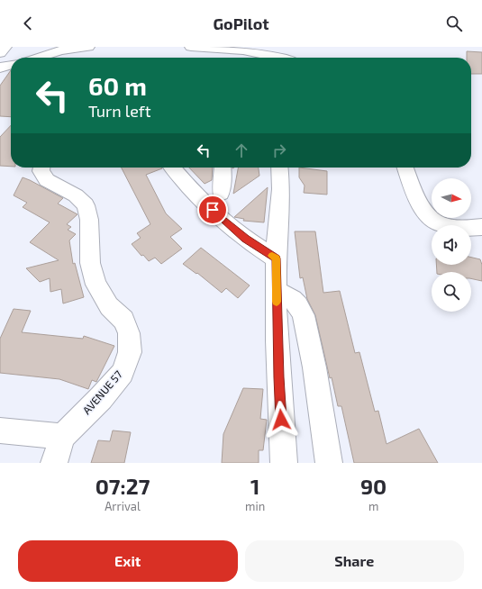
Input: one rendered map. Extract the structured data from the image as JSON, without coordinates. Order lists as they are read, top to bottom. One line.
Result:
{"streets":{"street":["AVENUE 57"]},"north":"right","page":{"header":"GoPilot","turn":["60 m","Turn left"],"eta":["07:27","Arrival","1","min","90","m"],"buttons":["Exit","Share"]}}
